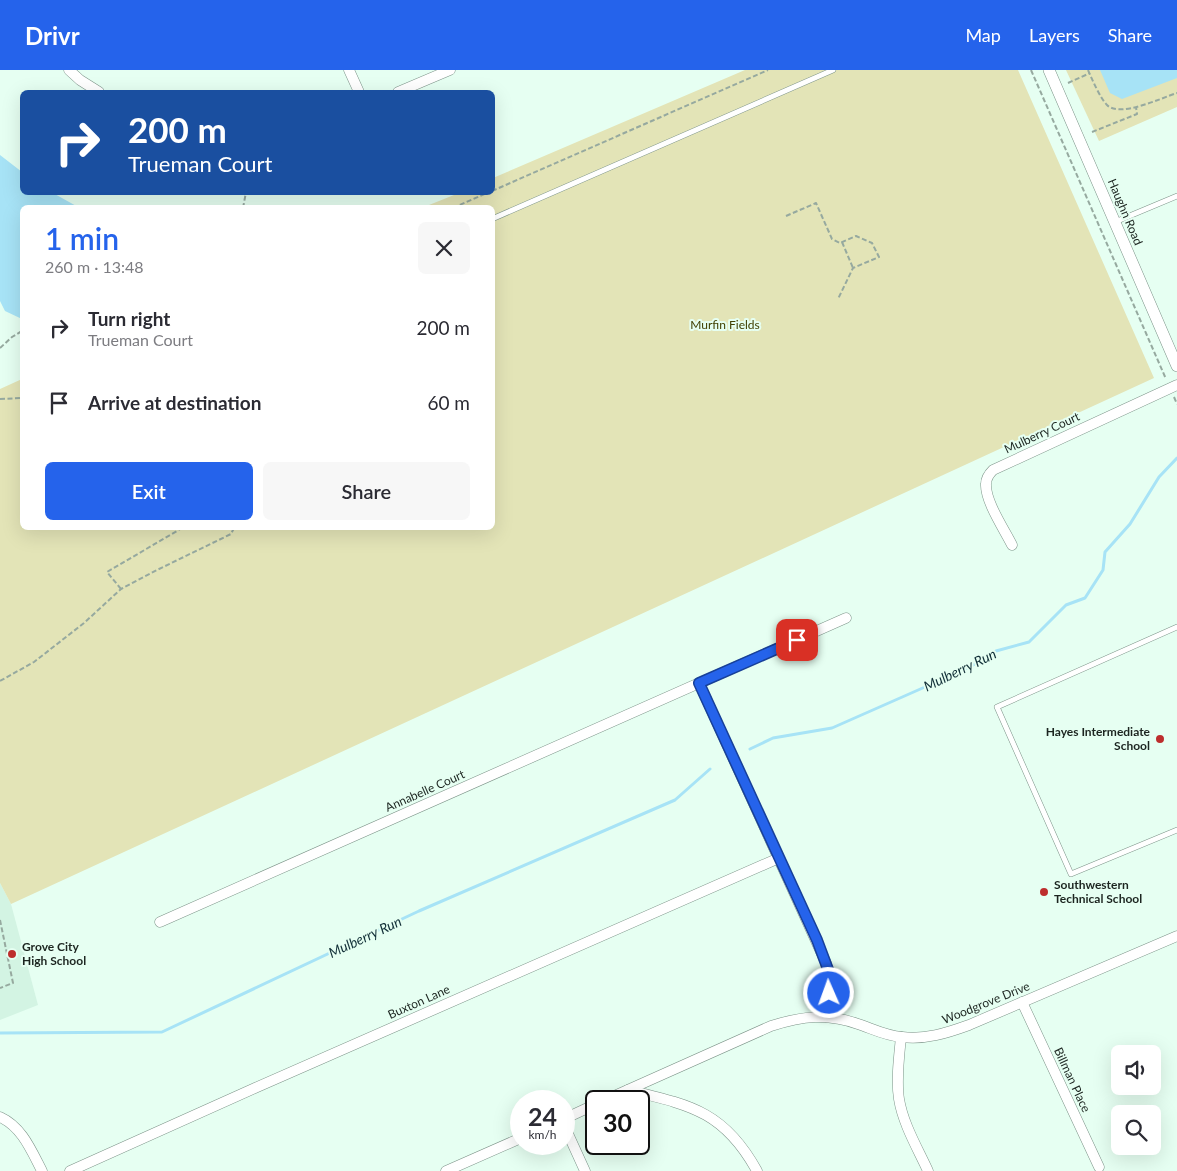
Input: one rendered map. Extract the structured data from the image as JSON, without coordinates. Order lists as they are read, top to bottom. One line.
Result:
{"streets":{"street":["Haughn Road","Mulberry Court","Annabelle Court","Buxton Lane","Woodgrove Drive","Billman Place"]},"crossings":[["Woodgrove Drive","Billman Place"]],"water":["Mulberry Run"],"parks":["Murfin Fields"],"places":["Hayes Intermediate School","Southwestern Technical School","Grove City High School"],"page":{"header":"Drivr","nav":["Map","Layers","Share"],"turn":["200 m","Trueman Court"],"heading":["1 min","260 m · 13:48"],"list":[{"name":"Turn right","note":"Trueman Court","value":"200 m"},{"name":"Arrive at destination","value":"60 m"}],"buttons":["Exit","Share"],"speed":"24 km/h","limit":"30"}}
